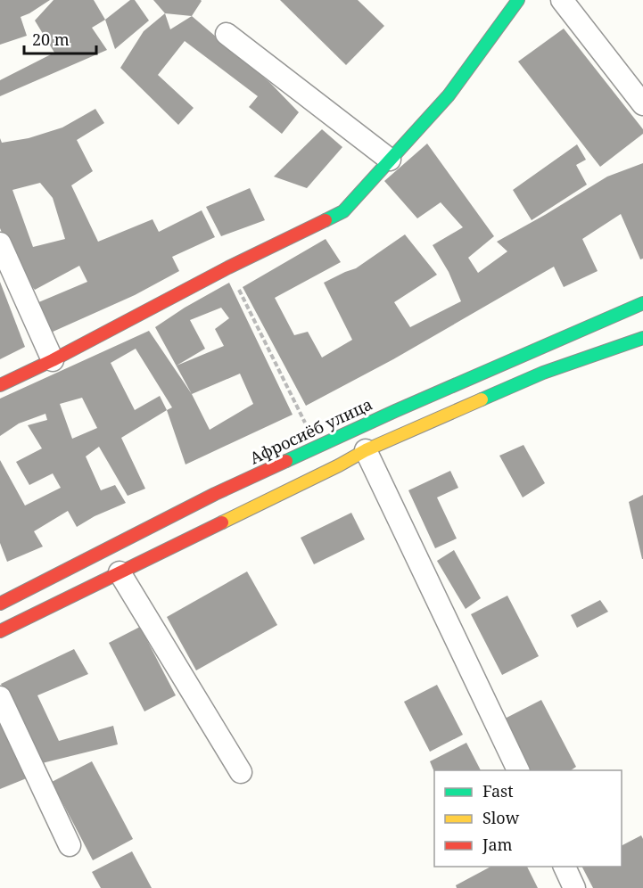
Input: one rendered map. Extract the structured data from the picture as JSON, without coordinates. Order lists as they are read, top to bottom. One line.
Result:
{"streets":{"main road":["Афросиёб улица"]},"legend":["Fast","Slow","Jam"],"scale_bar":"20 m"}
